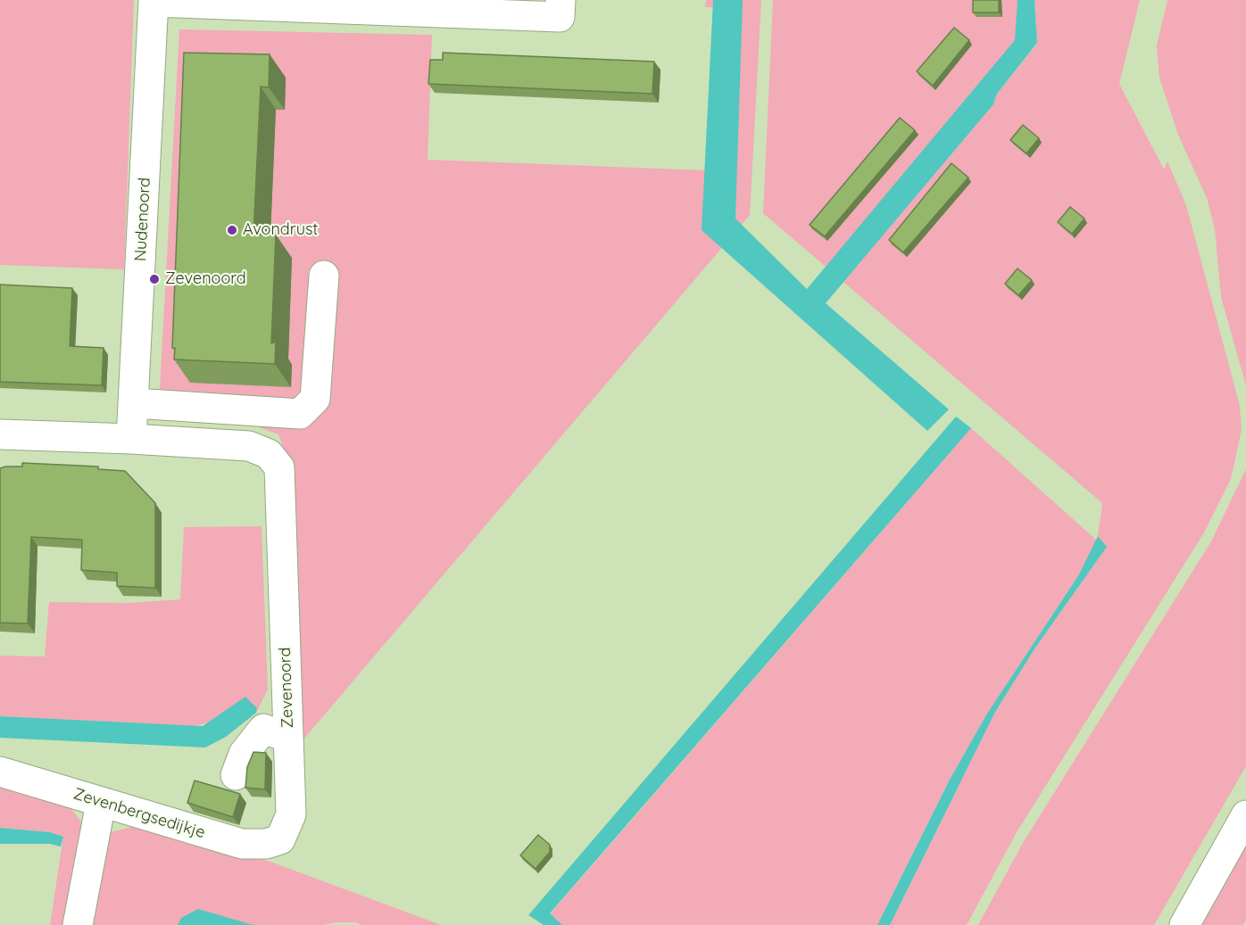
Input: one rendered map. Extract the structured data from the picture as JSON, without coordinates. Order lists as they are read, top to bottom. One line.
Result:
{"streets":{"main road":["Nudenoord","Zevenoord","Zevenbergsedijkje"]},"crossings":[["Nudenoord","Zevenoord"],["Zevenoord","Zevenbergsedijkje"]],"places":["Avondrust","Zevenoord"]}
